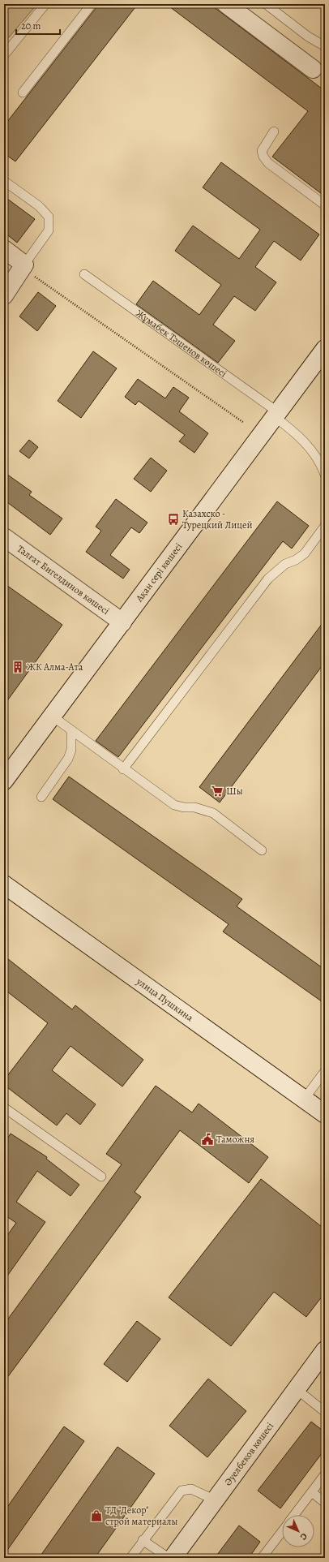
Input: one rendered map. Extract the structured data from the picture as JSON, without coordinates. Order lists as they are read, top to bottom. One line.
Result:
{"streets":{"street":["Ақан сері көшесі","Талғат Бигелдинов көшесі","улица Пушкина","Әуелбеков көшесі"],"lane":["Жұмабек Тәшенов көшесі"]},"crossings":[["Жұмабек Тәшенов көшесі","Ақан сері көшесі"],["Ақан сері көшесі","Талғат Бигелдинов көшесі"]],"places":{"bus stop":["Казахско - Турецкий Лицей"],"building":["ЖК Алма-Ата"],"supermarket":["Шы"],"public building":["Таможня"],"shop":["ТД \"Декор\" строй материалы"]},"scale_bar":"20 m","north":"bottom right"}
